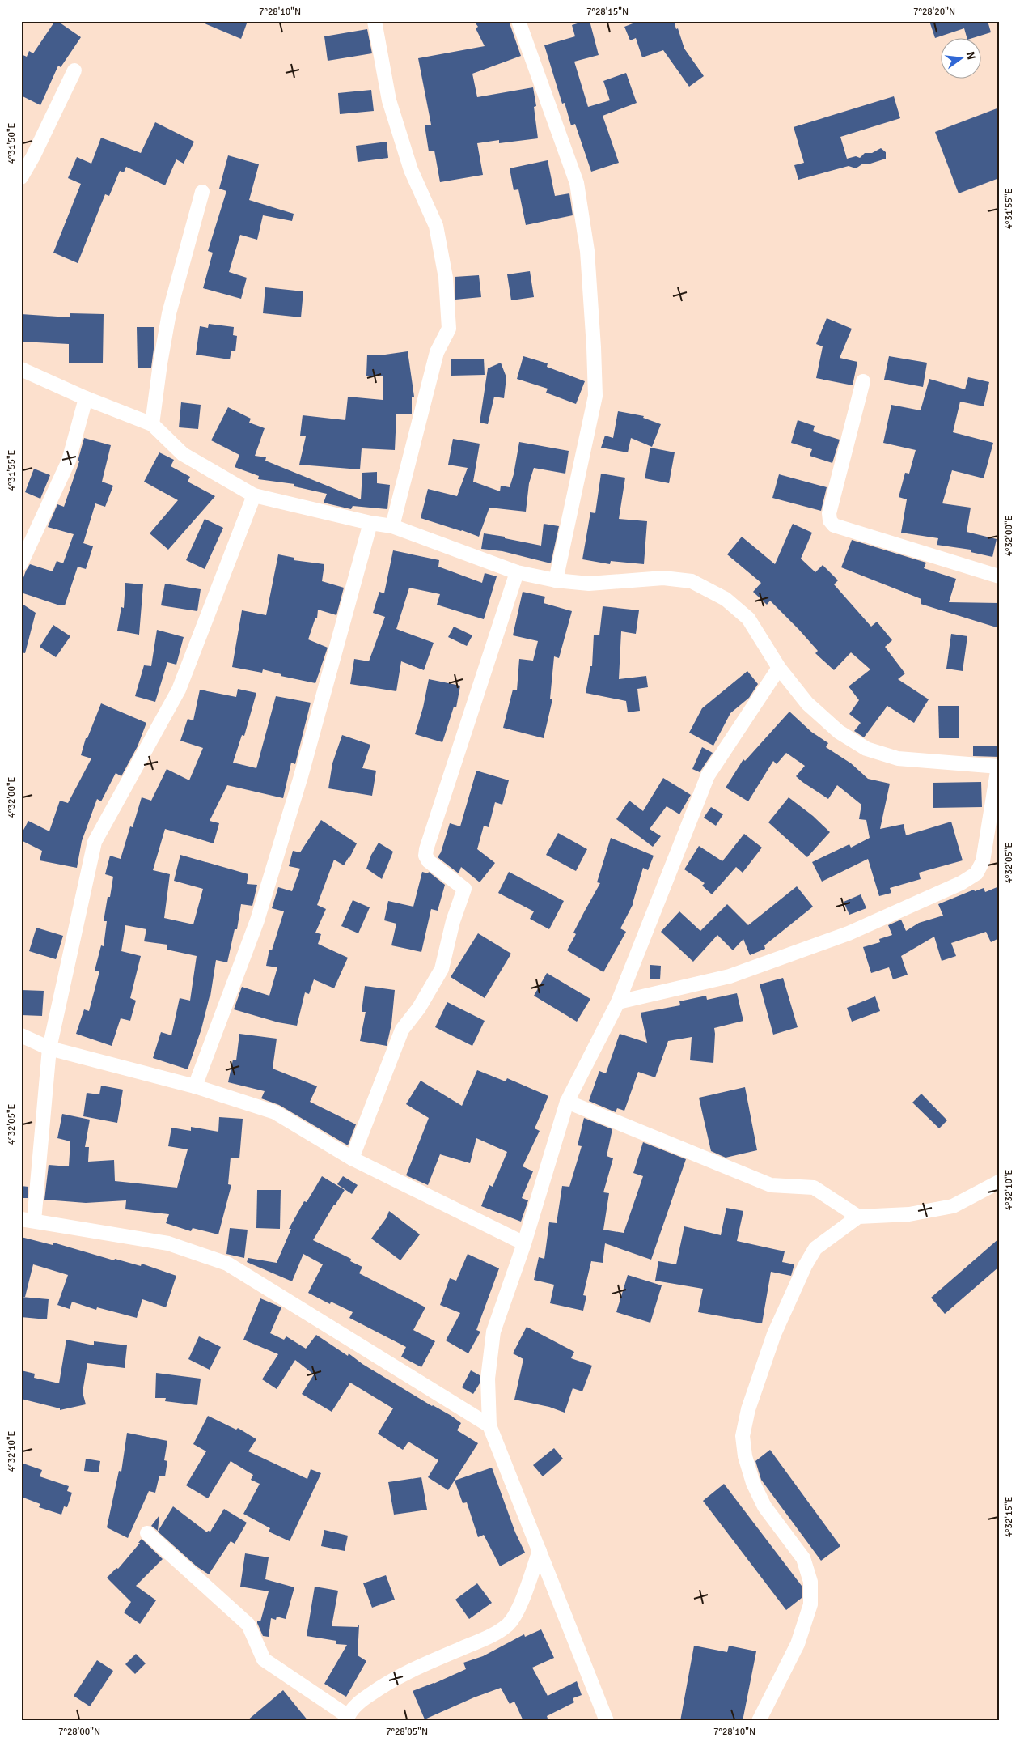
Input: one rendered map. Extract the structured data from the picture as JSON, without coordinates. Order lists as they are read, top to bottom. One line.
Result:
{"north":"right","coordinates":["7°28'10\"N","7°28'15\"N","7°28'20\"N","4°31'50\"E","4°31'55\"E","4°32'00\"E","4°32'05\"E","4°32'10\"E","4°32'15\"E","7°28'00\"N","7°28'05\"N"]}
